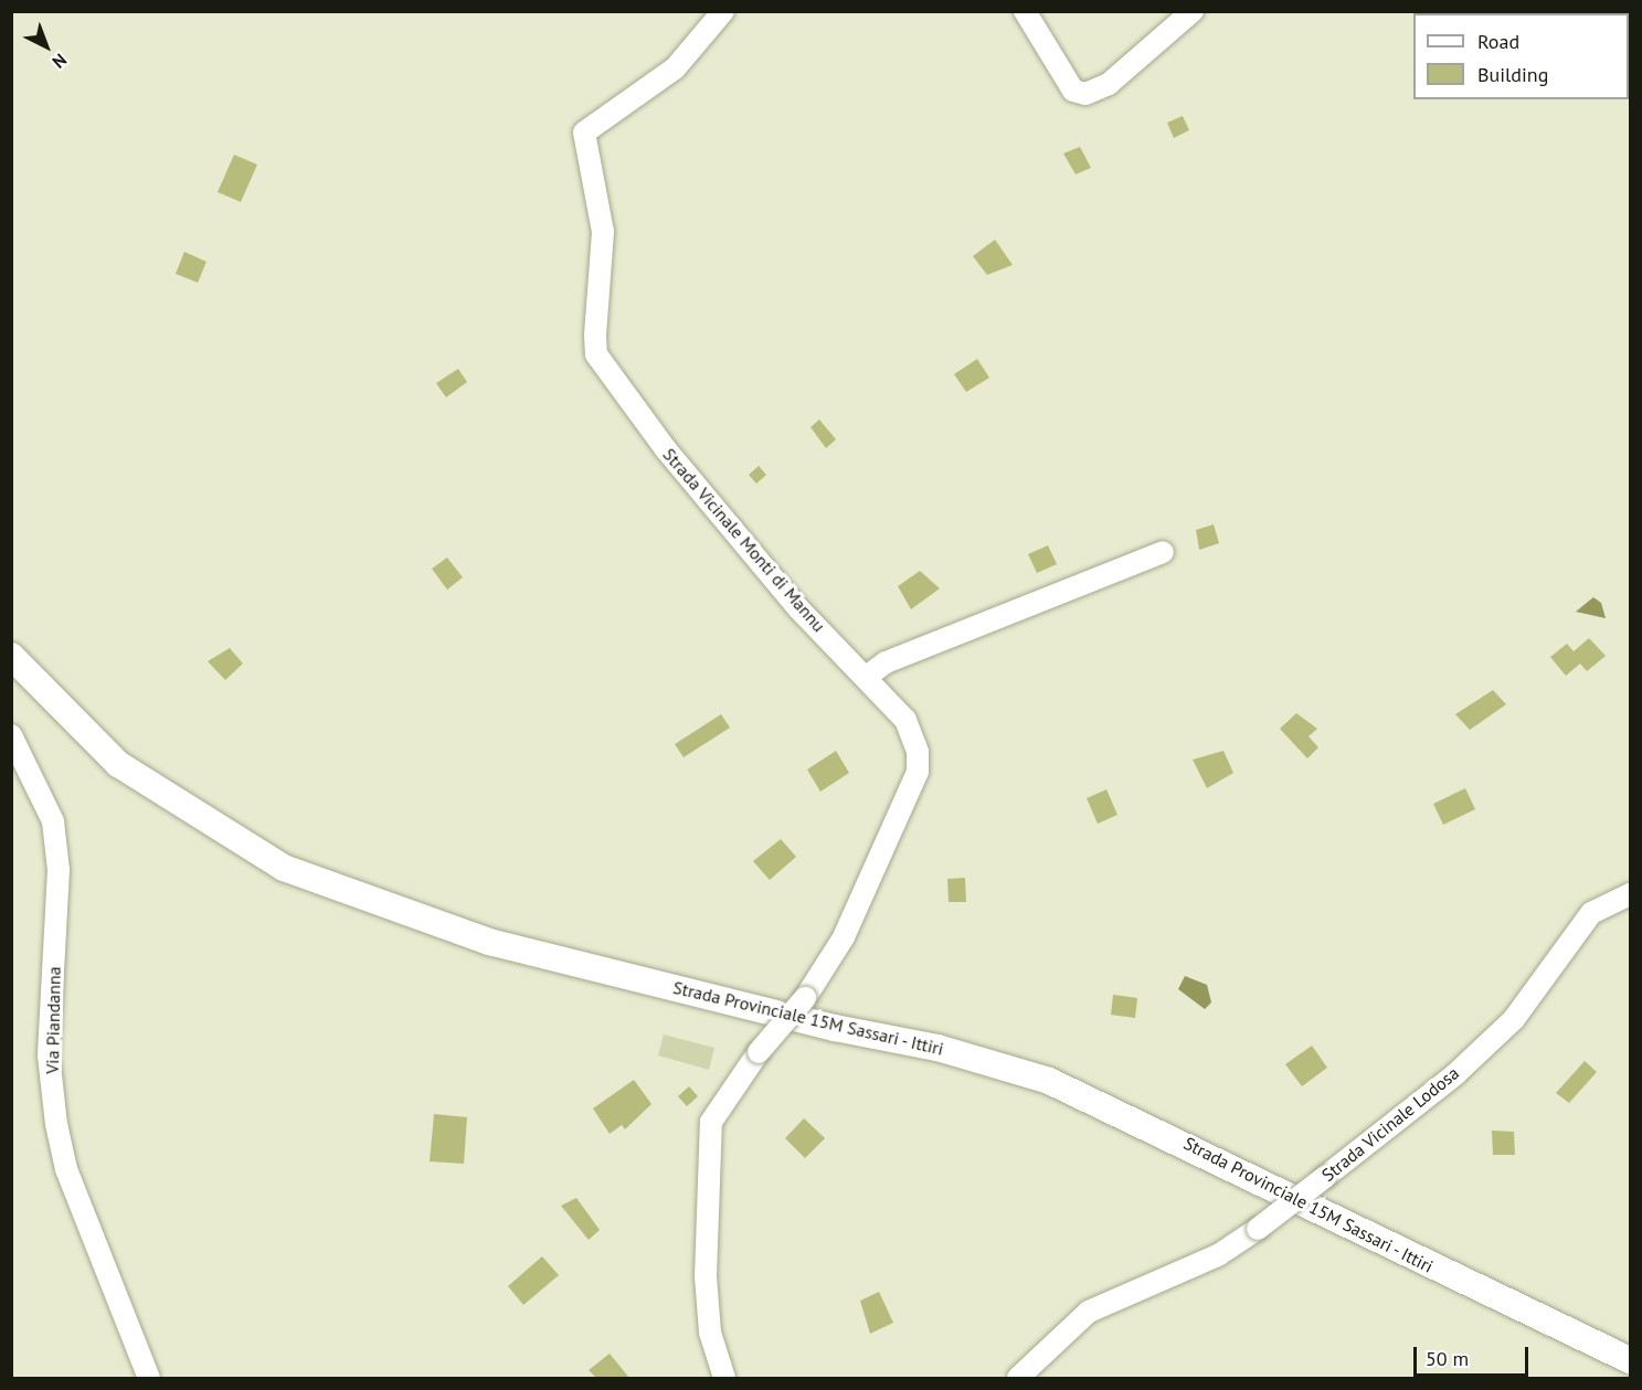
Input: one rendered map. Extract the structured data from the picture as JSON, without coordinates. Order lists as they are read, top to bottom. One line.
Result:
{"streets":{"main road":["Strada Provinciale 15M Sassari - Ittiri"],"street":["Strada Vicinale Monti di Mannu","Via Piandanna","Strada Vicinale Lodosa"]},"legend":["Road","Building"],"scale_bar":"50 m","north":"bottom right"}
